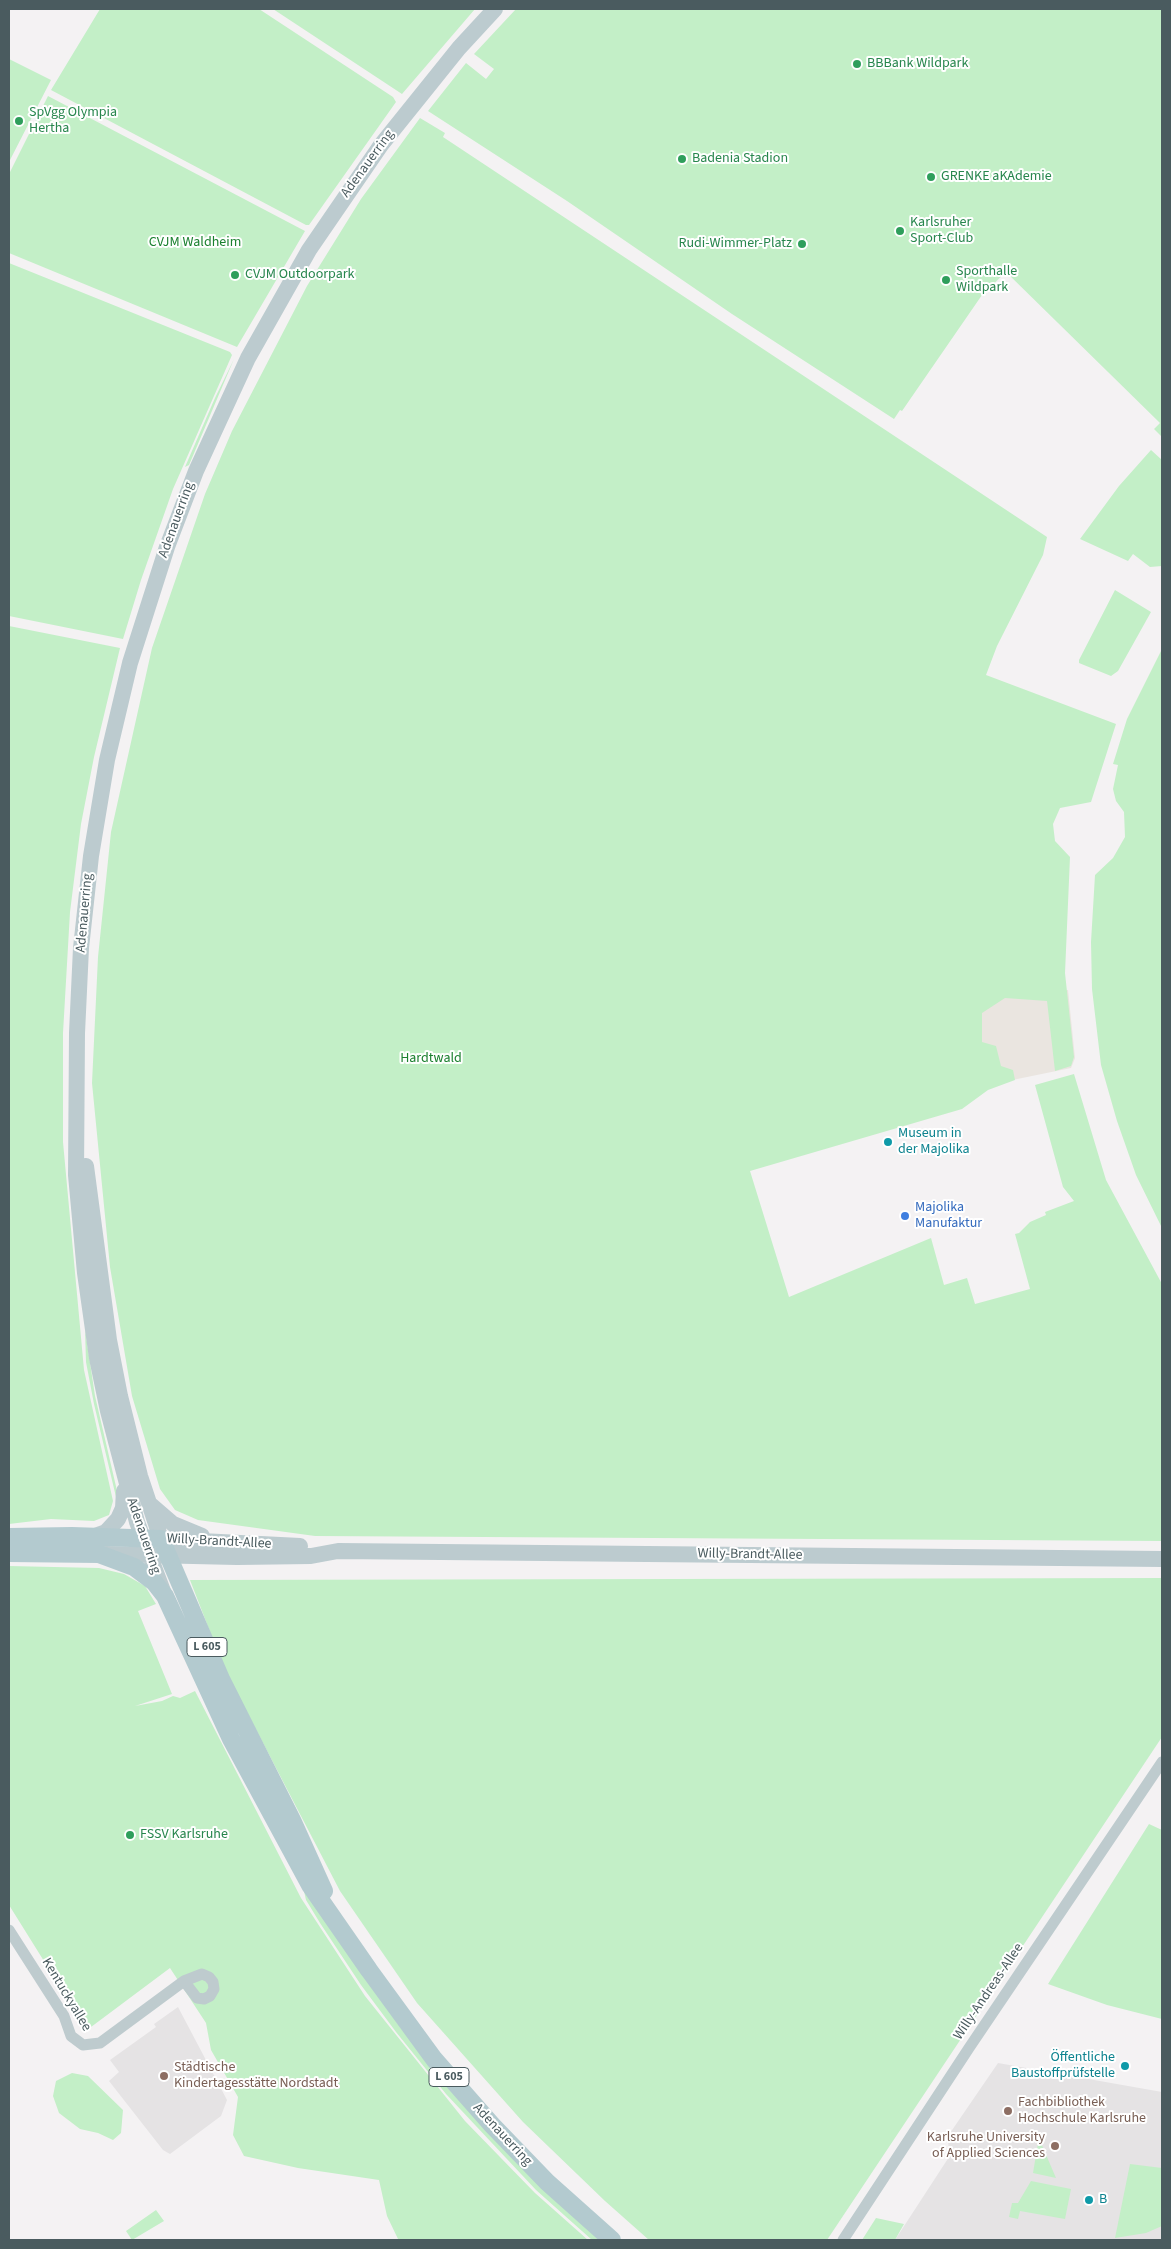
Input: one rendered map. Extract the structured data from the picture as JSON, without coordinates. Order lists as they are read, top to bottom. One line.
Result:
{"streets":{"main road":["Adenauerring","Willy-Brandt-Allee","L 605"],"street":["Willy-Andreas-Allee","Kentuckyallee"]},"crossings":[["Adenauerring","Willy-Brandt-Allee"]],"parks":["CVJM Waldheim","Hardtwald"],"places":["BBBank Wildpark","SpVgg Olympia Hertha","Badenia Stadion","GRENKE aKAdemie","Karlsruher Sport-Club","Rudi-Wimmer-Platz","CVJM Outdoorpark","Sporthalle Wildpark","Museum in der Majolika","Majolika Manufaktur","FSSV Karlsruhe","Öffentliche Baustoffprüfstelle","Städtische Kindertagesstätte Nordstadt","Fachbibliothek Hochschule Karlsruhe","Karlsruhe University of Applied Sciences","B"]}
